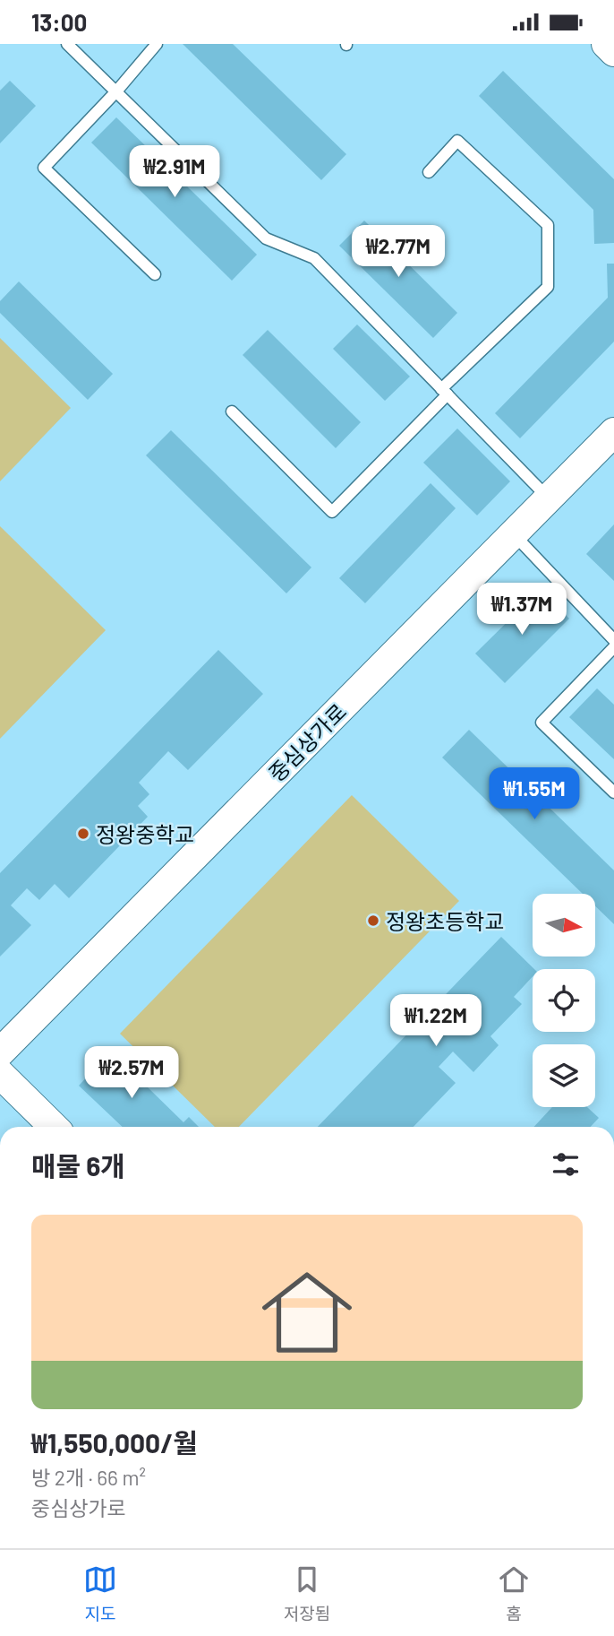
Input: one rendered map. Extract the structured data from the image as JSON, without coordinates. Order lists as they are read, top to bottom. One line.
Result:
{"streets":{"street":["중심상가로"]},"places":["정왕중학교","정왕초등학교"],"north":"right","page":{"status":"13:00","price":["₩2.91M","₩2.77M","₩1.37M","₩1.55M","₩1.22M","₩2.57M"],"heading":"매물 6개","list":[{"name":"₩1,550,000/월","note":"방 2개 · 66 m² · 중심상가로"}],"tabs":["지도","저장됨","홈"]}}
